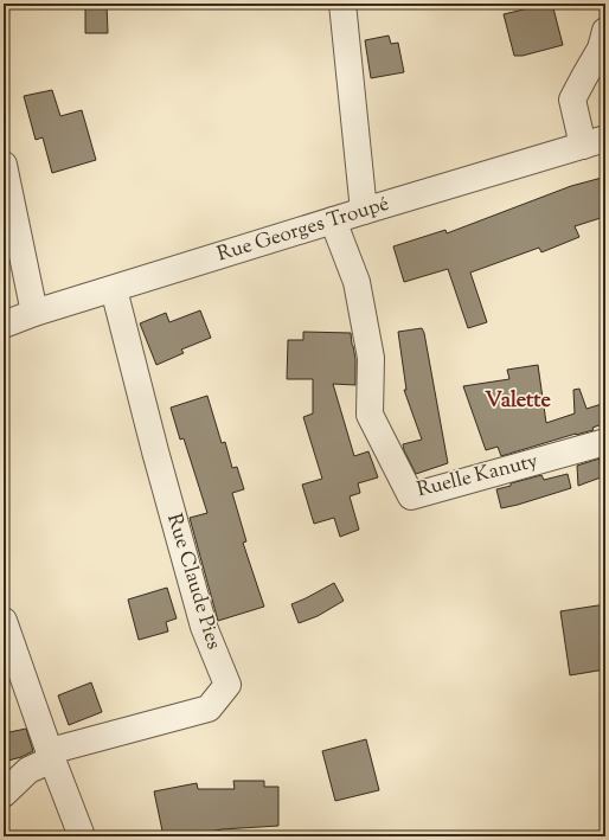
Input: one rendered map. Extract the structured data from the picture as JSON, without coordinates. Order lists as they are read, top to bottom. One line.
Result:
{"streets":{"street":["Rue Georges Troupé","Ruelle Kanuty","Rue Claude Pies"]},"crossings":[["Rue Georges Troupé","Ruelle Kanuty"],["Rue Georges Troupé","Rue Claude Pies"]],"districts":["Valette"]}
